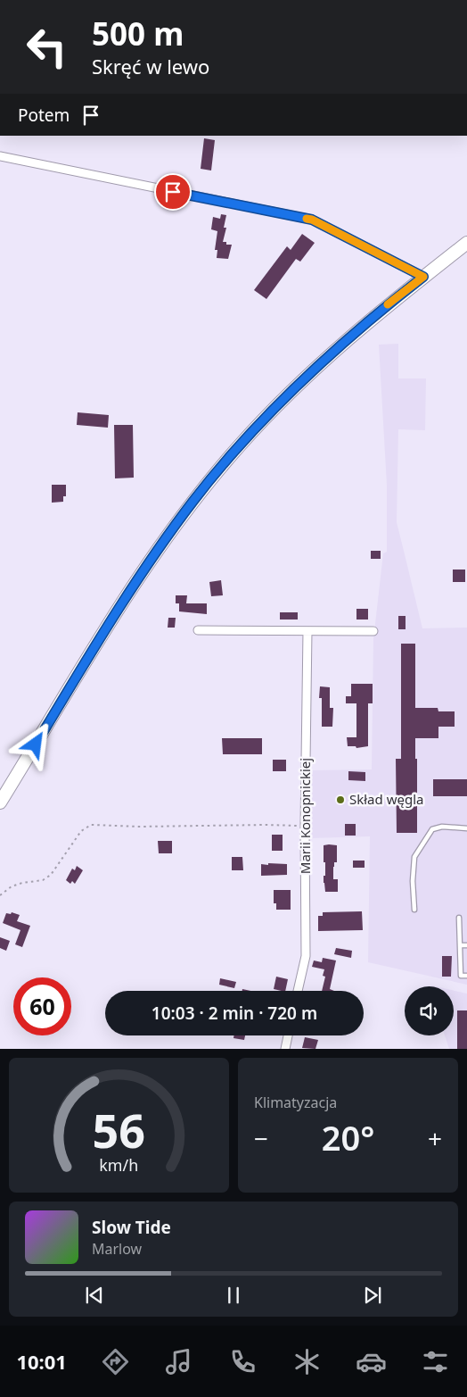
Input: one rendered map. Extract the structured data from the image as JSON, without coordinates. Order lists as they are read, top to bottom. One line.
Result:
{"streets":{"street":["Marii Konopnickiej"]},"places":["Skład węgla"],"page":{"turn":["500 m","Skręć w lewo"],"then":"Potem","limit":"60","trip":"10:03 · 2 min · 720 m","tile":"Klimatyzacja","heat":["−","20°","+"],"song":["Slow Tide","Marlow"],"tabs":"10:01","gauge":["56","km/h"]}}
